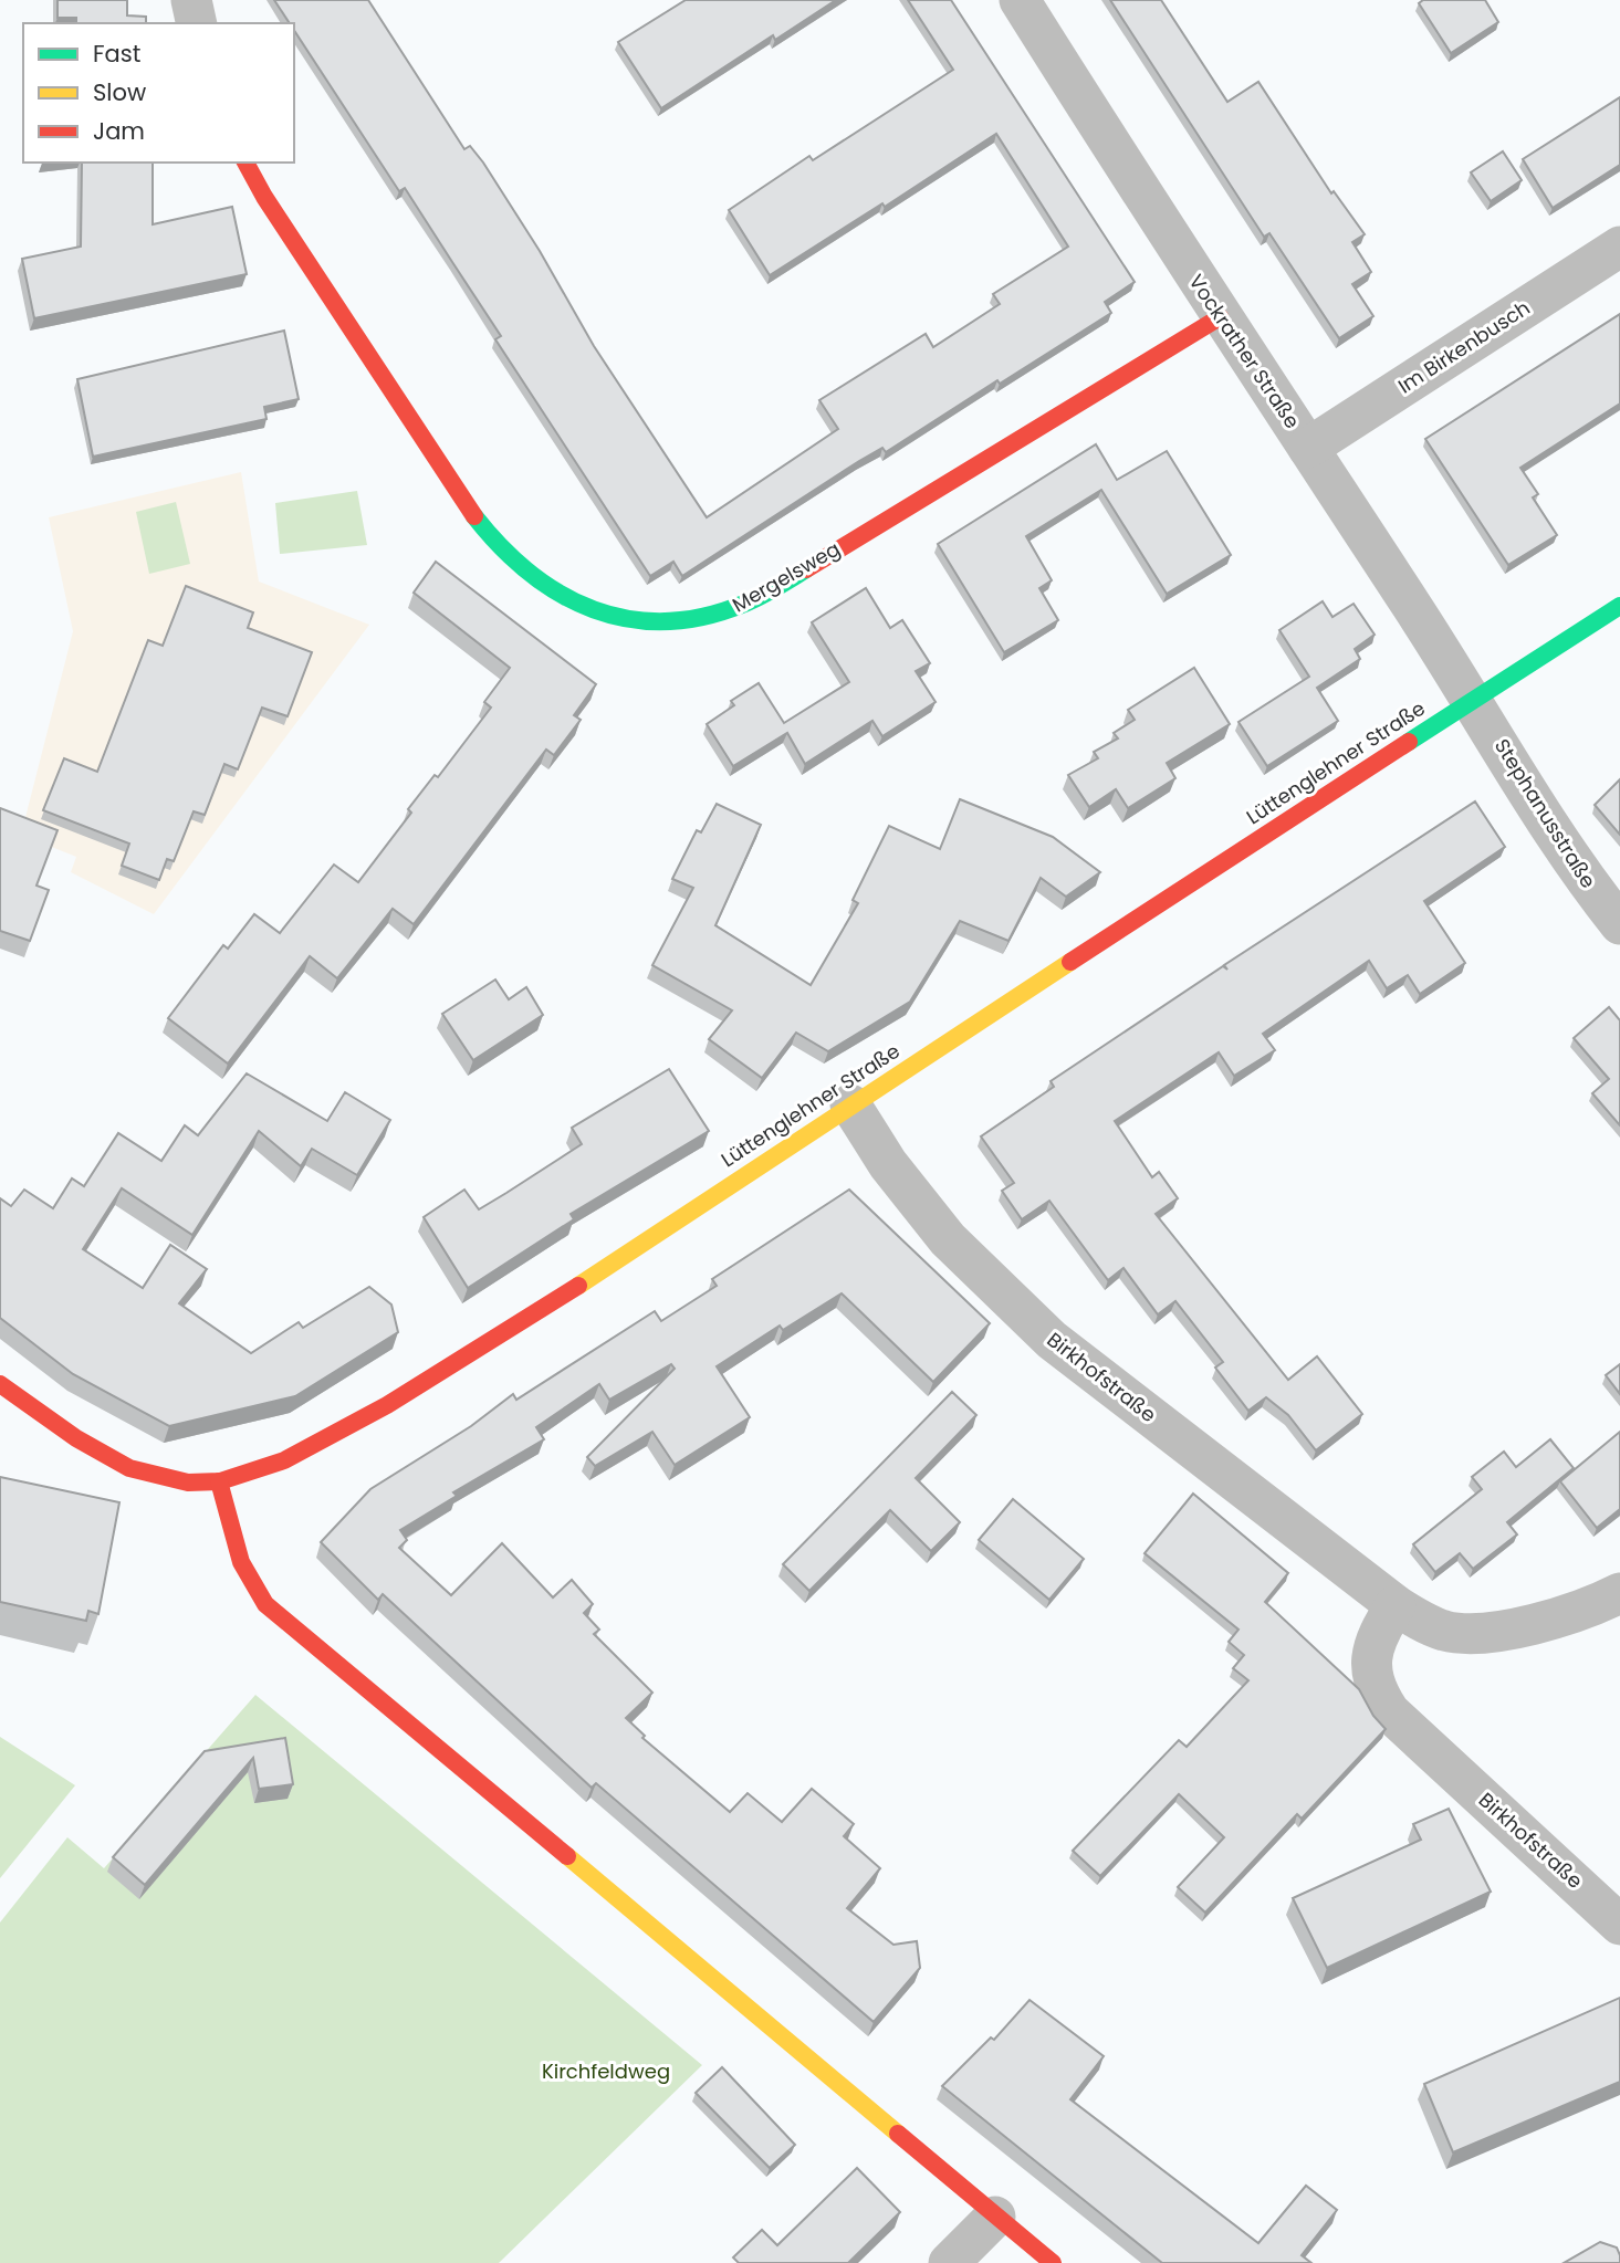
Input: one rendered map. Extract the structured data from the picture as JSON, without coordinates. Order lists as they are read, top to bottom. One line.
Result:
{"streets":{"street":["Im Birkenbusch","Vockrather Straße","Mergelsweg","Lüttenglehner Straße","Stephanusstraße","Birkhofstraße"]},"crossings":[["Im Birkenbusch","Vockrather Straße"],["Vockrather Straße","Mergelsweg"],["Vockrather Straße","Lüttenglehner Straße"],["Vockrather Straße","Stephanusstraße"],["Lüttenglehner Straße","Stephanusstraße"],["Lüttenglehner Straße","Birkhofstraße"]],"parks":["Kirchfeldweg"],"legend":["Fast","Slow","Jam"]}
